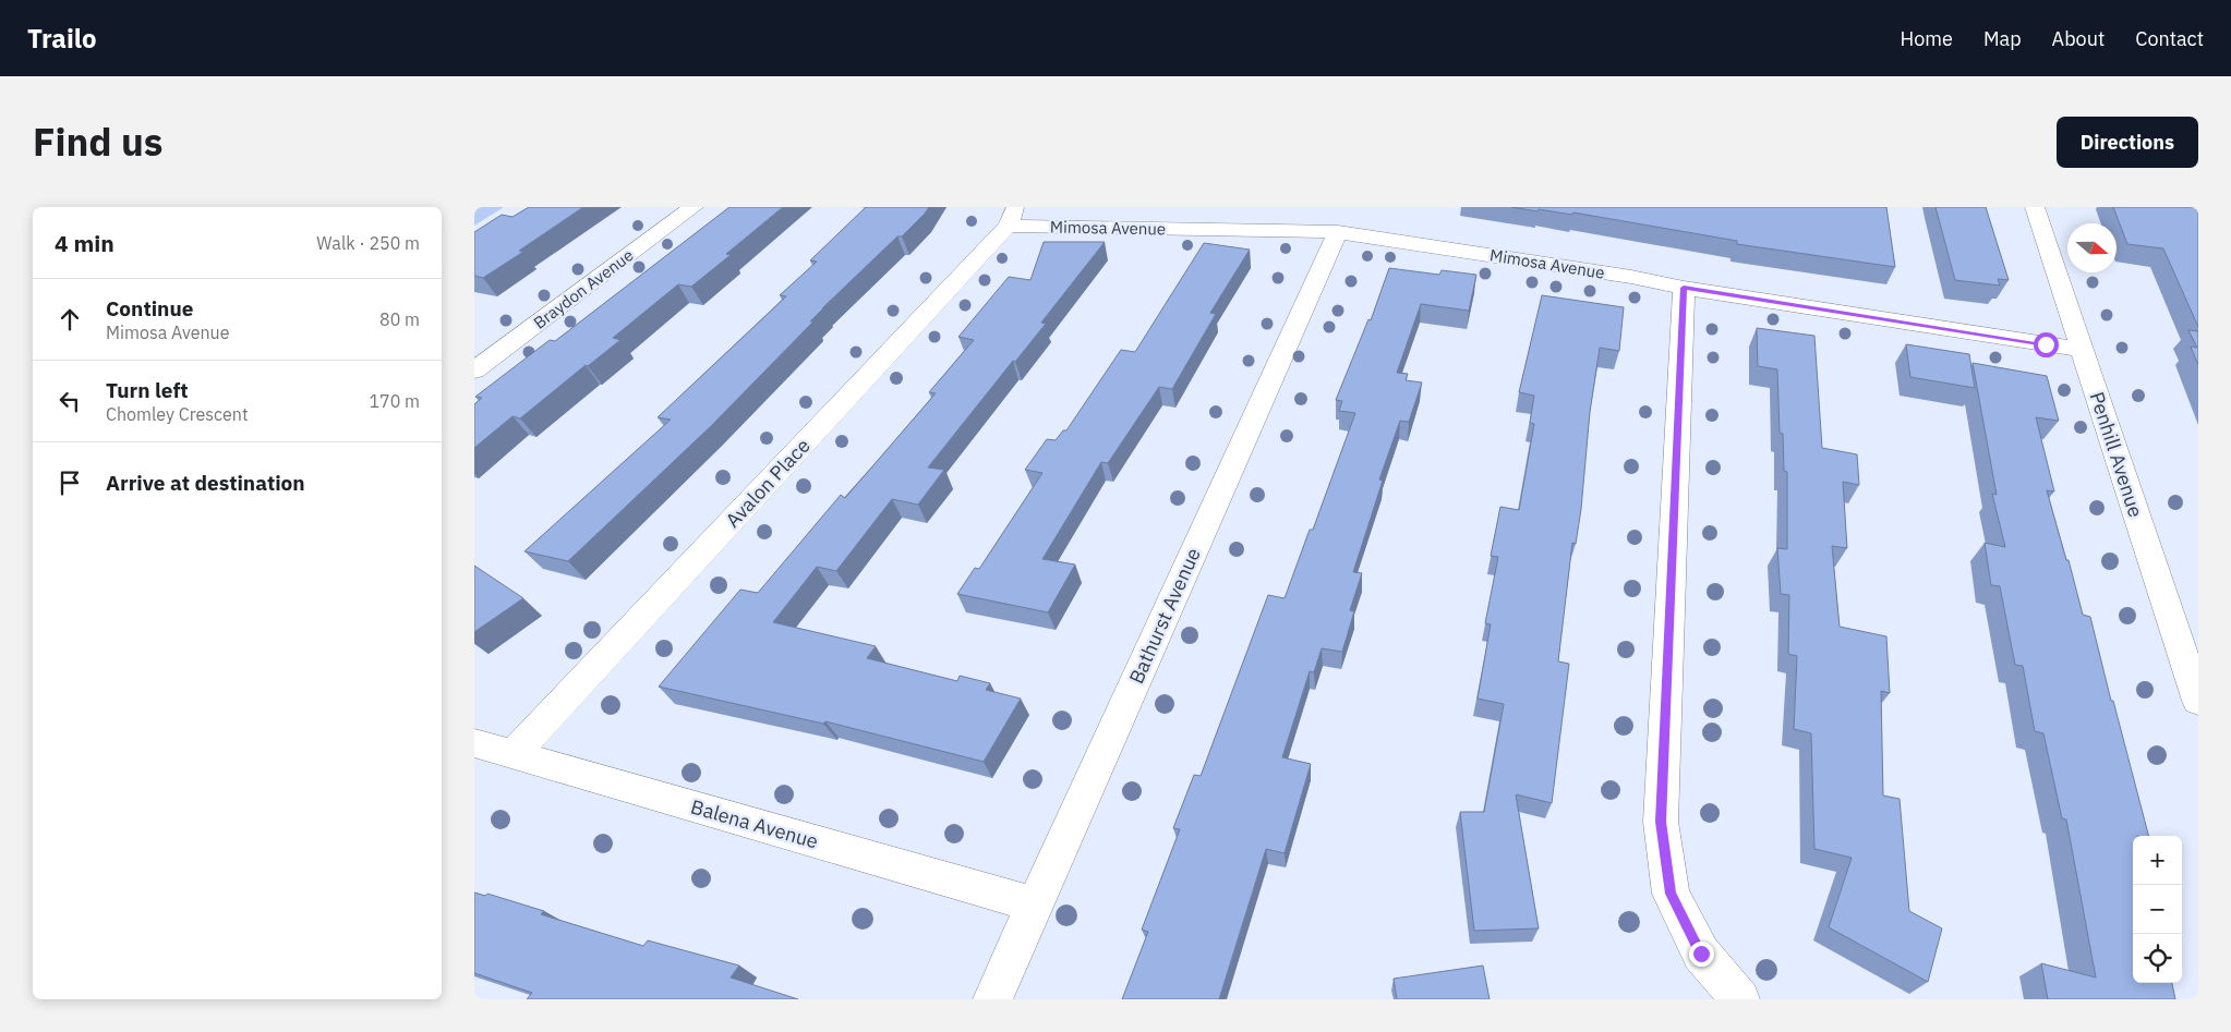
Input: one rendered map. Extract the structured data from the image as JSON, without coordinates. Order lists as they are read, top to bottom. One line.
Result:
{"streets":{"street":["Mimosa Avenue","Braydon Avenue","Penhill Avenue","Avalon Place","Bathurst Avenue","Balena Avenue"]},"crossings":[["Mimosa Avenue","Penhill Avenue"],["Mimosa Avenue","Avalon Place"],["Mimosa Avenue","Bathurst Avenue"],["Avalon Place","Balena Avenue"],["Bathurst Avenue","Balena Avenue"]],"north":"right","page":{"header":"Trailo","nav":["Home","Map","About","Contact"],"title":"Find us","buttons":"Directions","heading":["4 min","Walk · 250 m"],"list":[["Continue","Mimosa Avenue","80 m"],["Turn left","Chomley Crescent","170 m"],"Arrive at destination"],"map_buttons":["+","−"]}}
